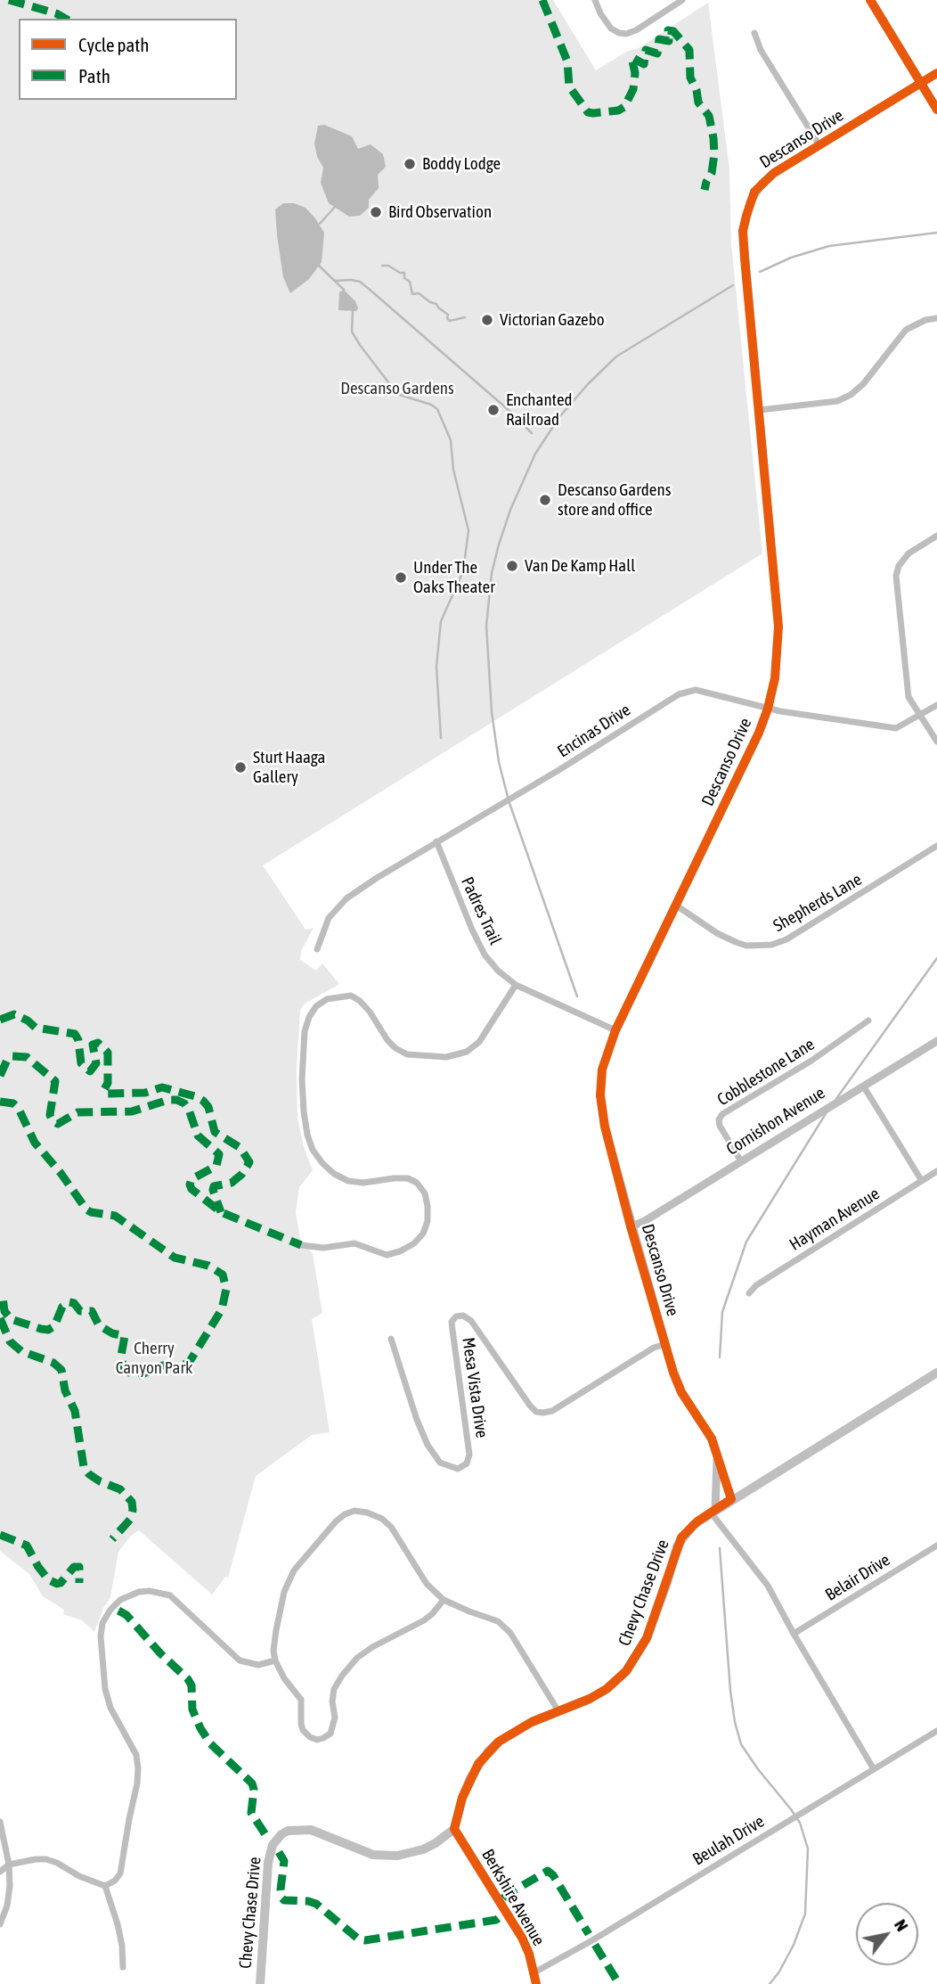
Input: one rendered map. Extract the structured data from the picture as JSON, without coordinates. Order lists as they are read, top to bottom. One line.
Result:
{"streets":{"main road":["Chevy Chase Drive"],"street":["Descanso Drive","Encinas Drive","Shepherds Lane","Padres Trail","Cobblestone Lane","Cornishon Avenue","Hayman Avenue","Mesa Vista Drive","Belair Drive","Beulah Drive","Berkshire Avenue"]},"crossings":[["Descanso Drive","Encinas Drive"],["Descanso Drive","Shepherds Lane"],["Descanso Drive","Padres Trail"],["Descanso Drive","Cornishon Avenue"],["Descanso Drive","Mesa Vista Drive"],["Descanso Drive","Chevy Chase Drive"],["Encinas Drive","Padres Trail"],["Cobblestone Lane","Cornishon Avenue"],["Chevy Chase Drive","Berkshire Avenue"],["Beulah Drive","Berkshire Avenue"]],"parks":["Descanso Gardens","Cherry Canyon Park"],"places":["Boddy Lodge","Bird Observation","Victorian Gazebo","Enchanted Railroad","Descanso Gardens store and office","Van De Kamp Hall","Under The Oaks Theater","Sturt Haaga Gallery"],"legend":["Cycle path","Path"],"north":"top right"}
